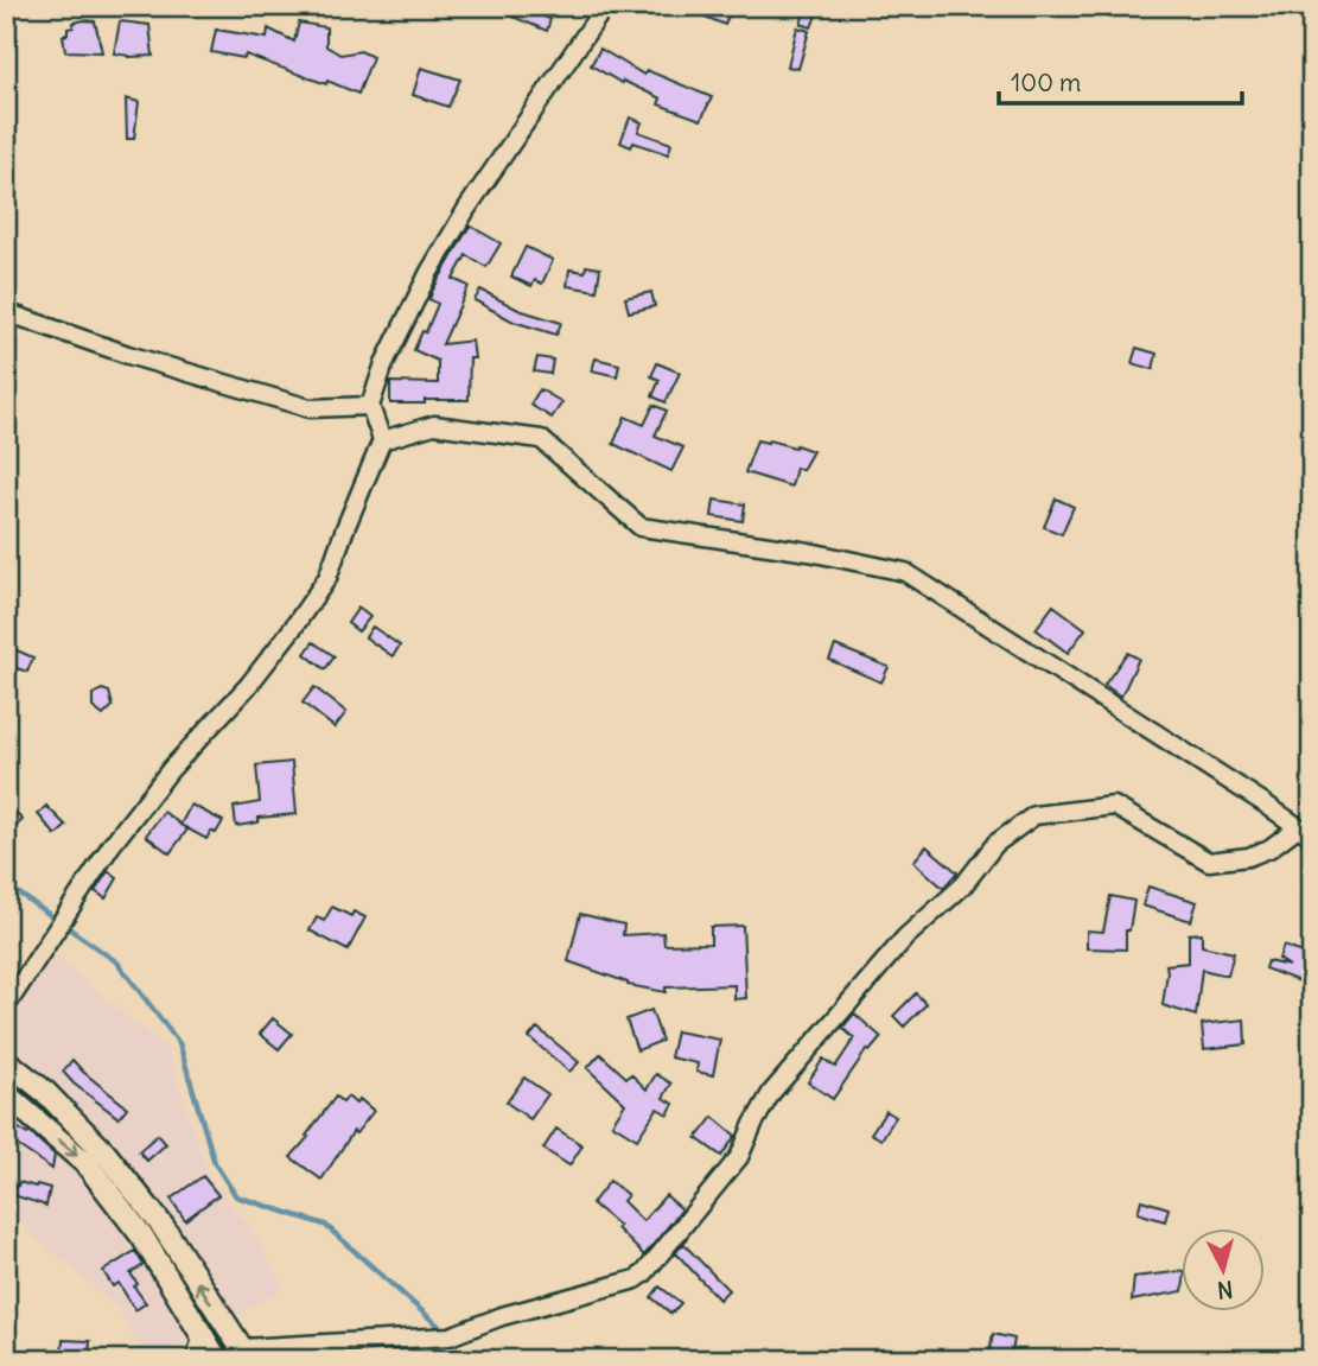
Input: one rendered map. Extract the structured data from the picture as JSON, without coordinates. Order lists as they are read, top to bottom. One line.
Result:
{"scale_bar":"100 m","north":"bottom"}
